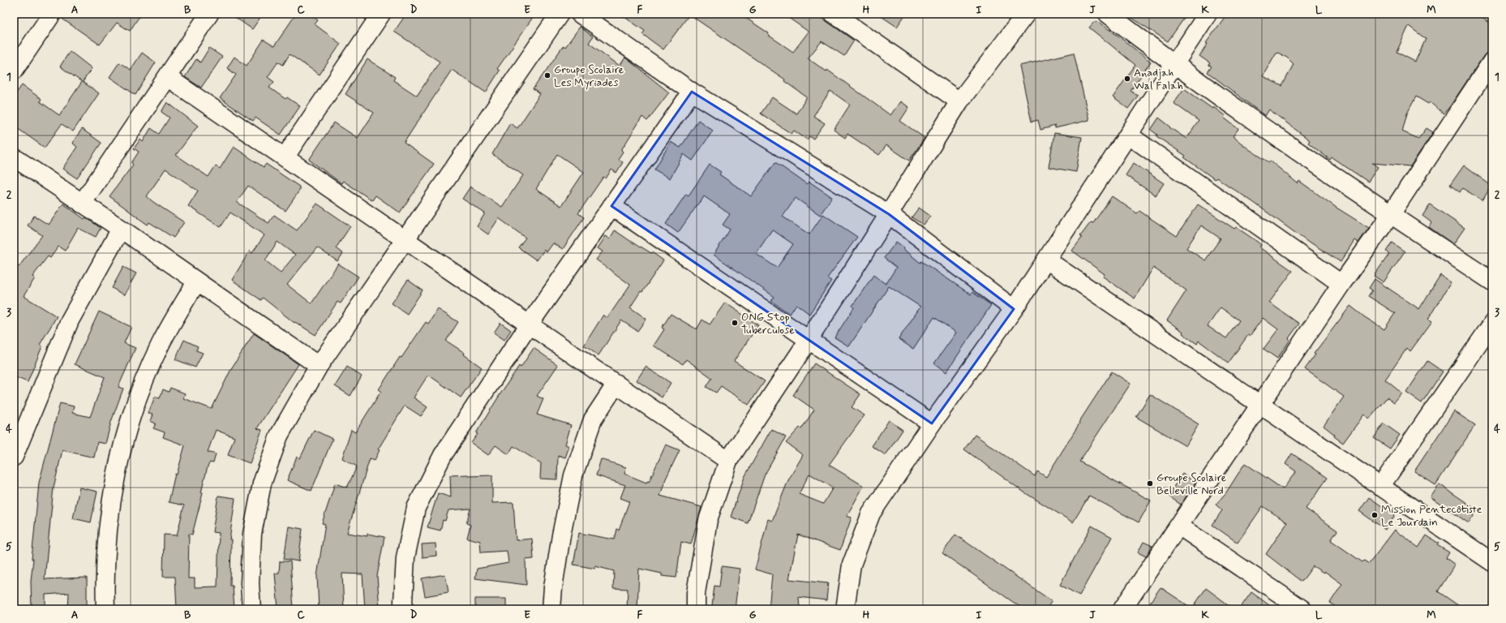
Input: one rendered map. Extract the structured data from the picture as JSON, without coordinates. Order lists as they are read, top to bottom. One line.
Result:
{"places":["Groupe Scolaire Les Myriades","Anadjah Wal Falah","ONG Stop Tuberculose","Groupe Scolaire Belleville Nord","Mission Pentecôtiste Le Jourdain"],"grid":{"columns":["A","B","C","D","E","F","G","H","I","J","K","L","M"],"rows":["1","2","3","4","5"]}}
